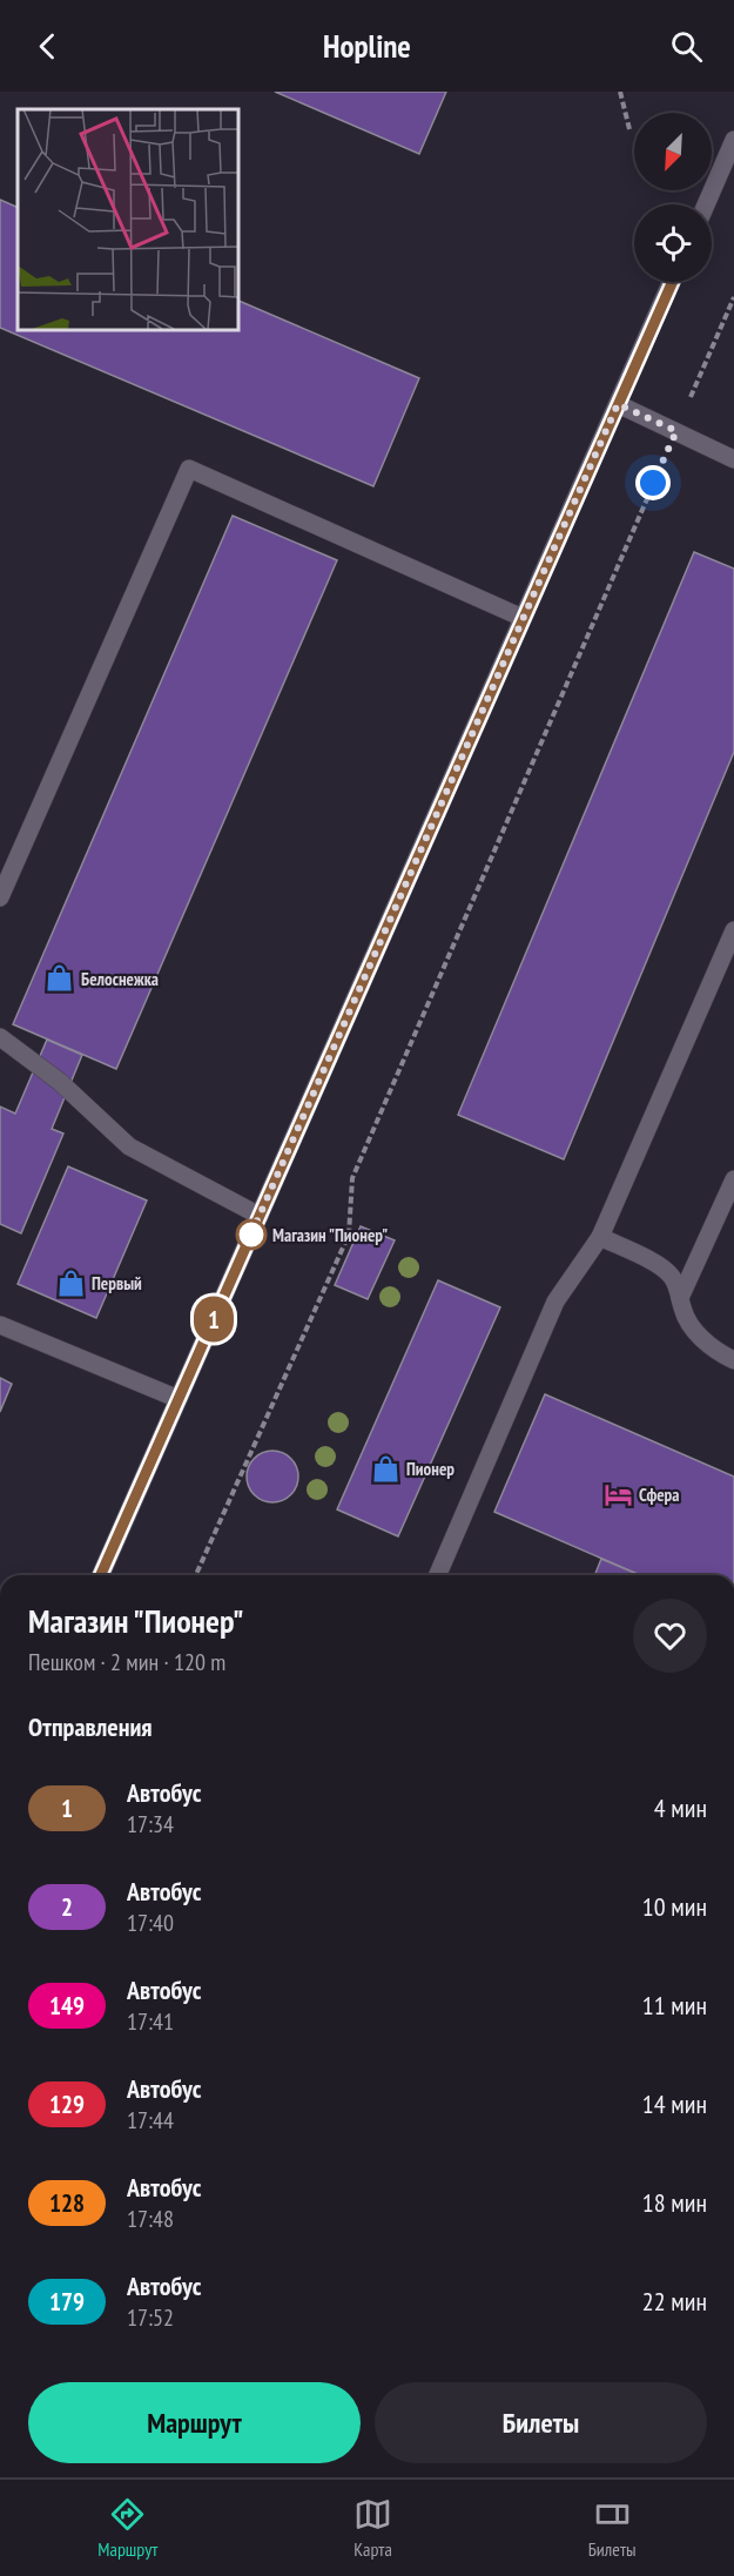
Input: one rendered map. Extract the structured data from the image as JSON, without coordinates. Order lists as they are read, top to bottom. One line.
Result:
{"places":{"shop":["Белоснежка","Первый","Пионер"],"other":["Магазин \"Пионер\""],"hotel":["Сфера"]},"lines":["bus line 1"],"north":"bottom left","page":{"header":"Hopline","on_map":"1","heading":[["Магазин \"Пионер\"","Пешком · 2 мин · 120 m"],"Отправления"],"list":[{"mark":"1","name":"Автобус","note":"17:34","value":"4 мин"},{"mark":"2","name":"Автобус","note":"17:40","value":"10 мин"},{"mark":"149","name":"Автобус","note":"17:41","value":"11 мин"},{"mark":"129","name":"Автобус","note":"17:44","value":"14 мин"},{"mark":"128","name":"Автобус","note":"17:48","value":"18 мин"},{"mark":"179","name":"Автобус","note":"17:52","value":"22 мин"}],"buttons":["Маршрут","Билеты"],"tabs":["Маршрут","Карта","Билеты"]}}
